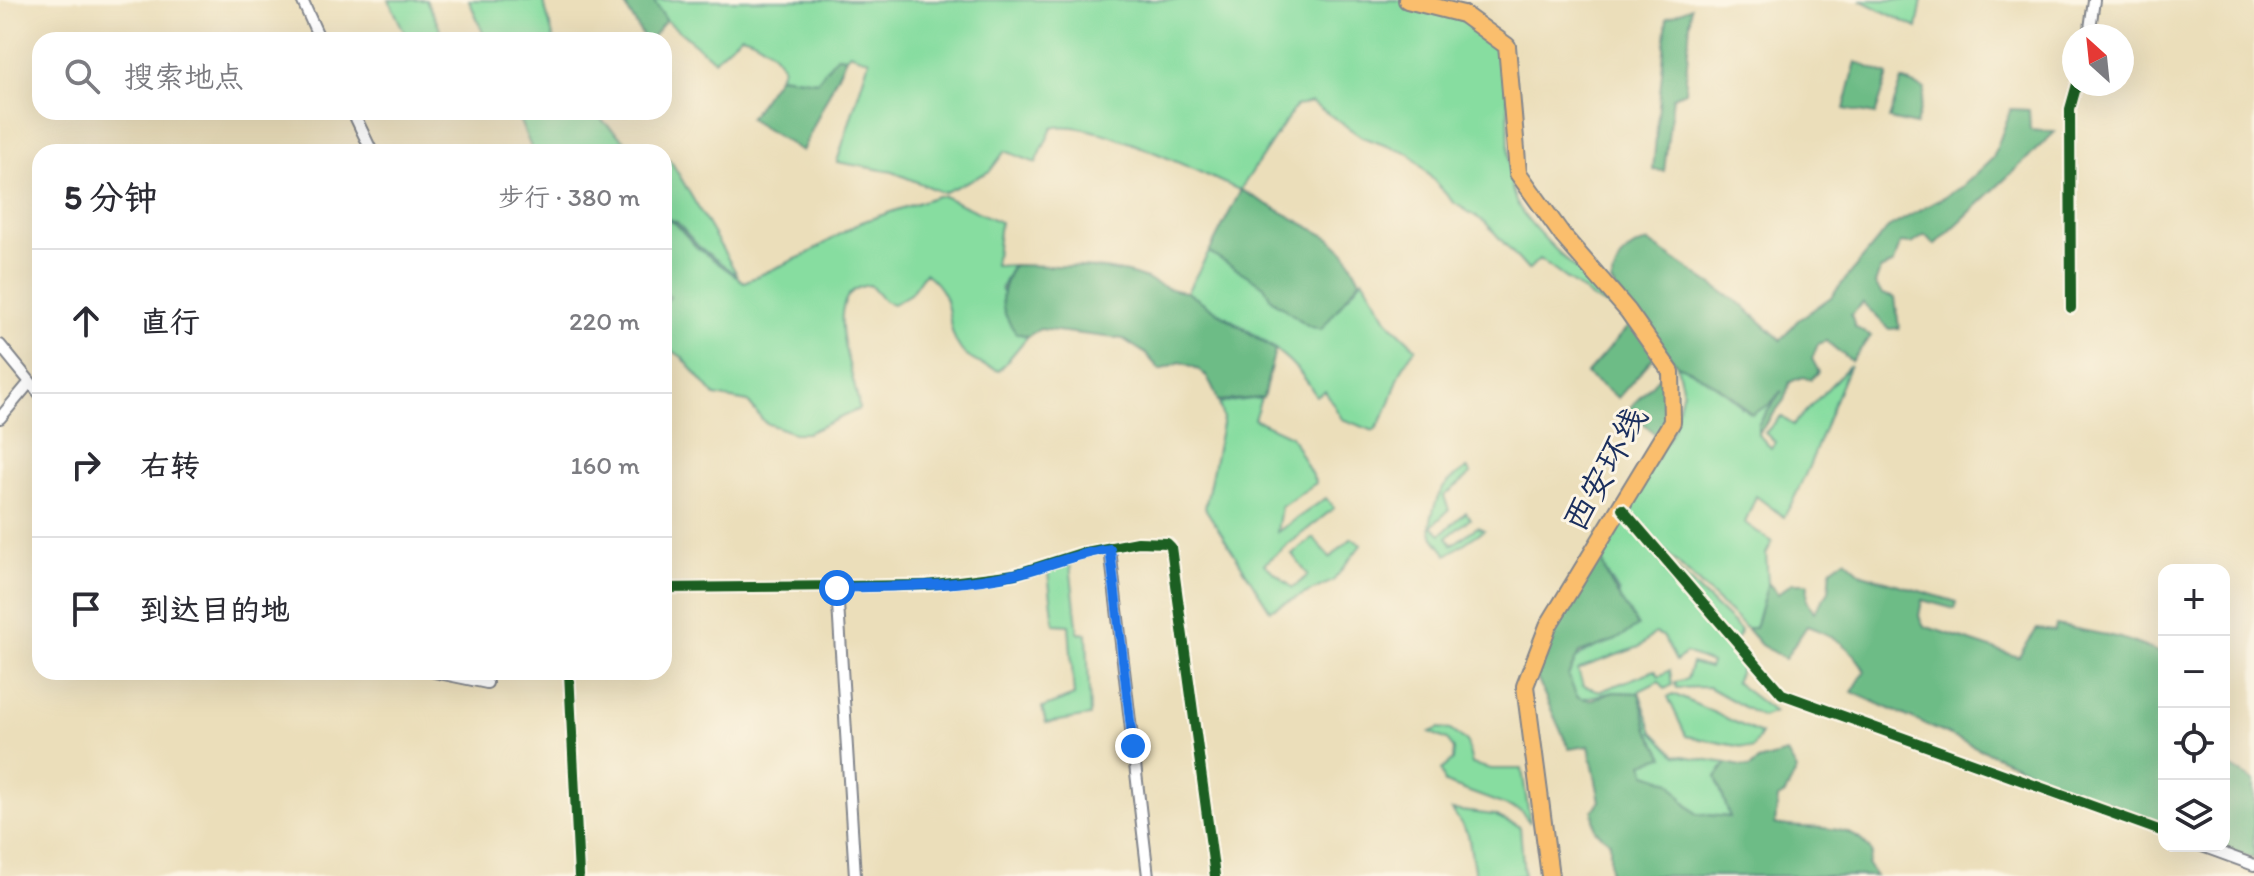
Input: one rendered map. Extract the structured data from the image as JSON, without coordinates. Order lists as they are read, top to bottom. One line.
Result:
{"streets":{"main road":["西安环线"]},"north":"top left","page":{"search":"搜索地点","heading":["5 分钟","步行 · 380 m"],"list":[["直行","220 m"],["右转","160 m"],"到达目的地"],"map_buttons":["+","−"]}}
